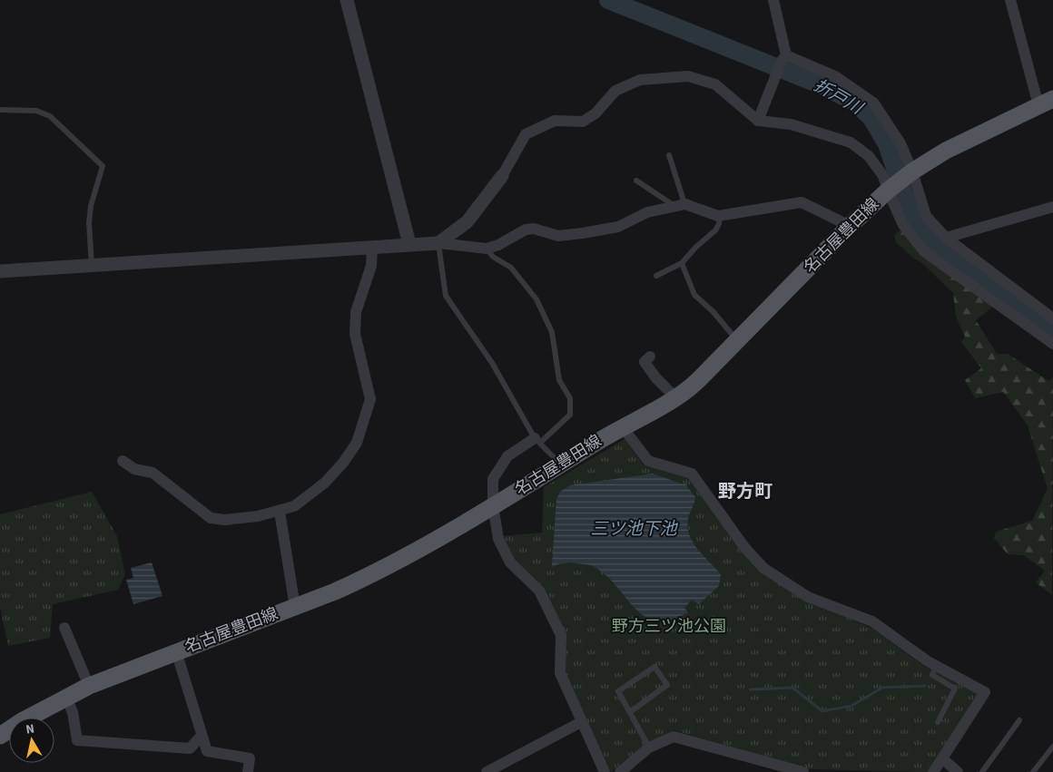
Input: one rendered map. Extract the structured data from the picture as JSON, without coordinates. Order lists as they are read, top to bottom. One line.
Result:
{"streets":{"main road":["名古屋豊田線"]},"districts":["野方町"],"water":["折戸川","三ツ池下池"],"parks":["野方三ツ池公園"],"north":"top"}
